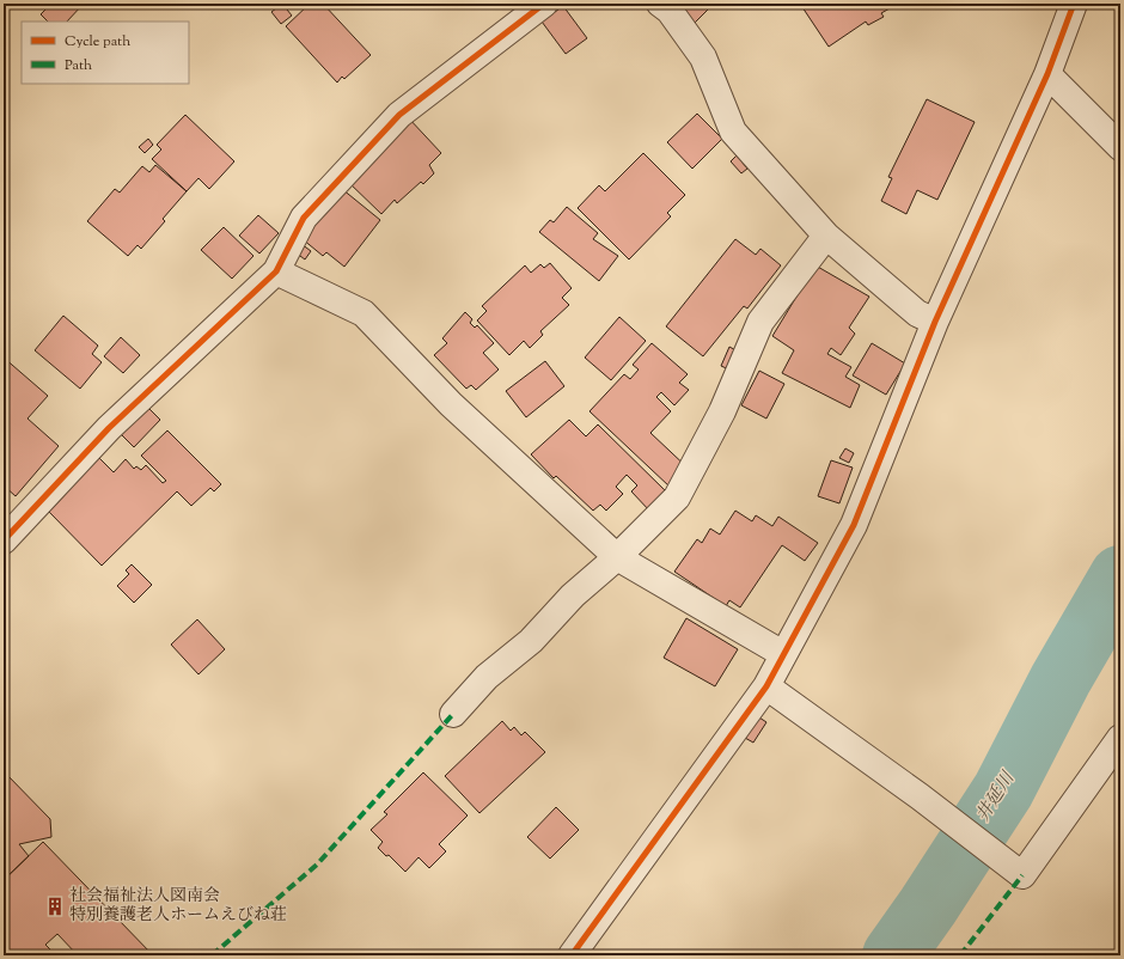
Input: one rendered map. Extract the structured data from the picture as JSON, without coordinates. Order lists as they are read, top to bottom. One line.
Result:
{"water":["井延川"],"places":{"building":["社会福祉法人図南会 特別養護老人ホームえびね荘"]},"legend":["Cycle path","Path"]}
